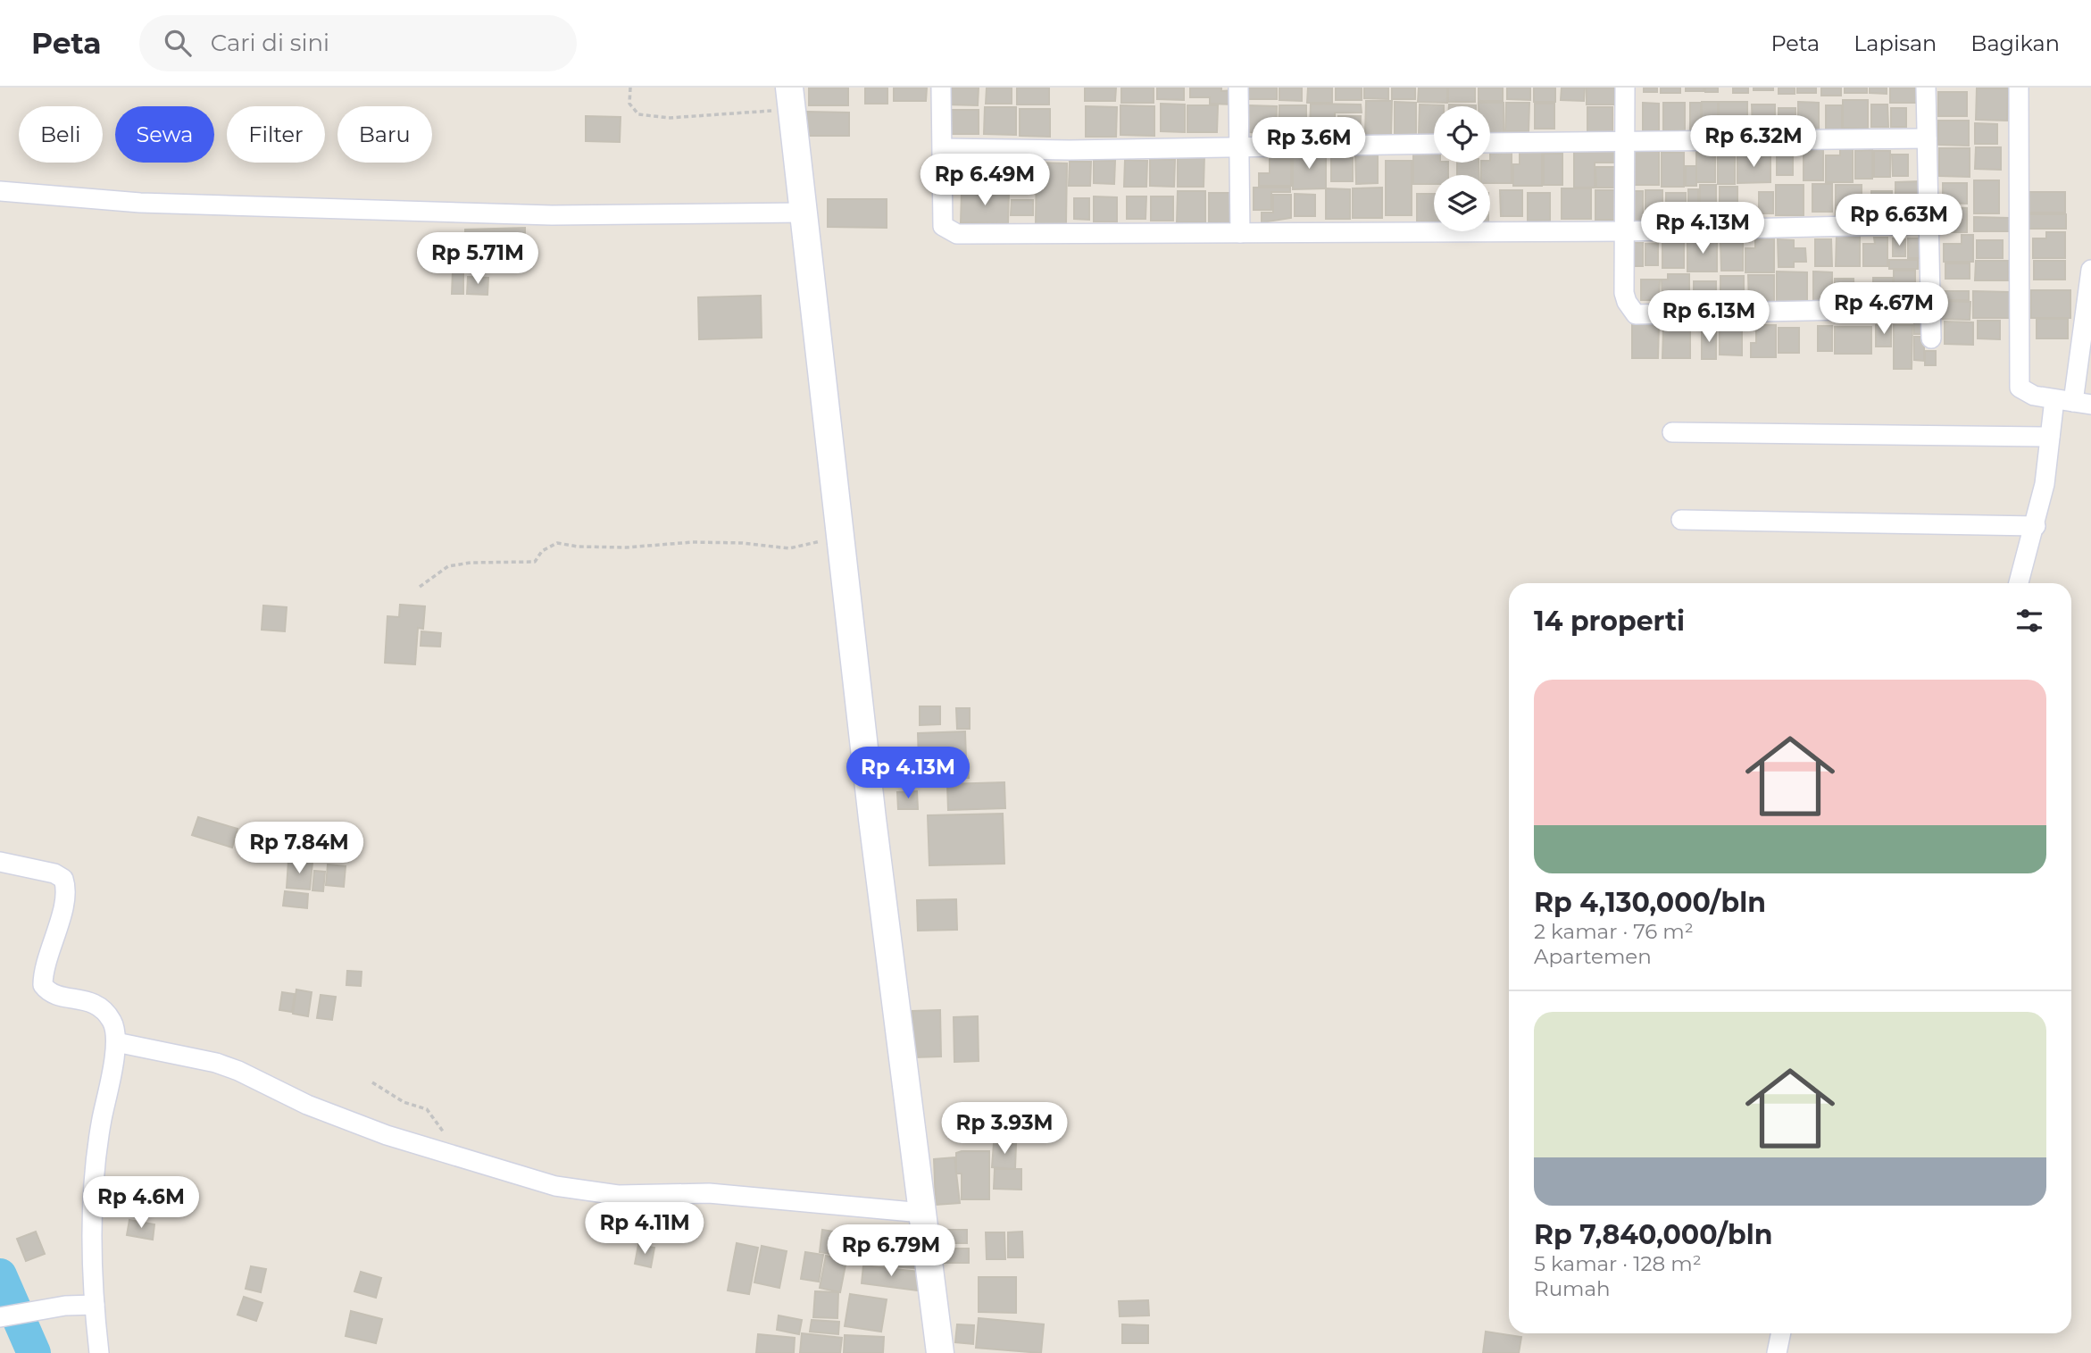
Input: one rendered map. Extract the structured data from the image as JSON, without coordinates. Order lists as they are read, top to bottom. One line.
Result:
{"page":{"header":"Peta","search":"Cari di sini","nav":["Peta","Lapisan","Bagikan"],"chip":["Beli","Sewa","Filter","Baru"],"price":["Rp 6.32M","Rp 3.6M","Rp 6.49M","Rp 6.63M","Rp 4.13M","Rp 5.71M","Rp 4.67M","Rp 6.13M","Rp 4.13M","Rp 7.84M","Rp 3.93M","Rp 4.6M","Rp 4.11M","Rp 6.79M"],"heading":"14 properti","list":[{"name":"Rp 4,130,000/bln","note":"2 kamar · 76 m² · Apartemen"},{"name":"Rp 7,840,000/bln","note":"5 kamar · 128 m² · Rumah"}]}}
